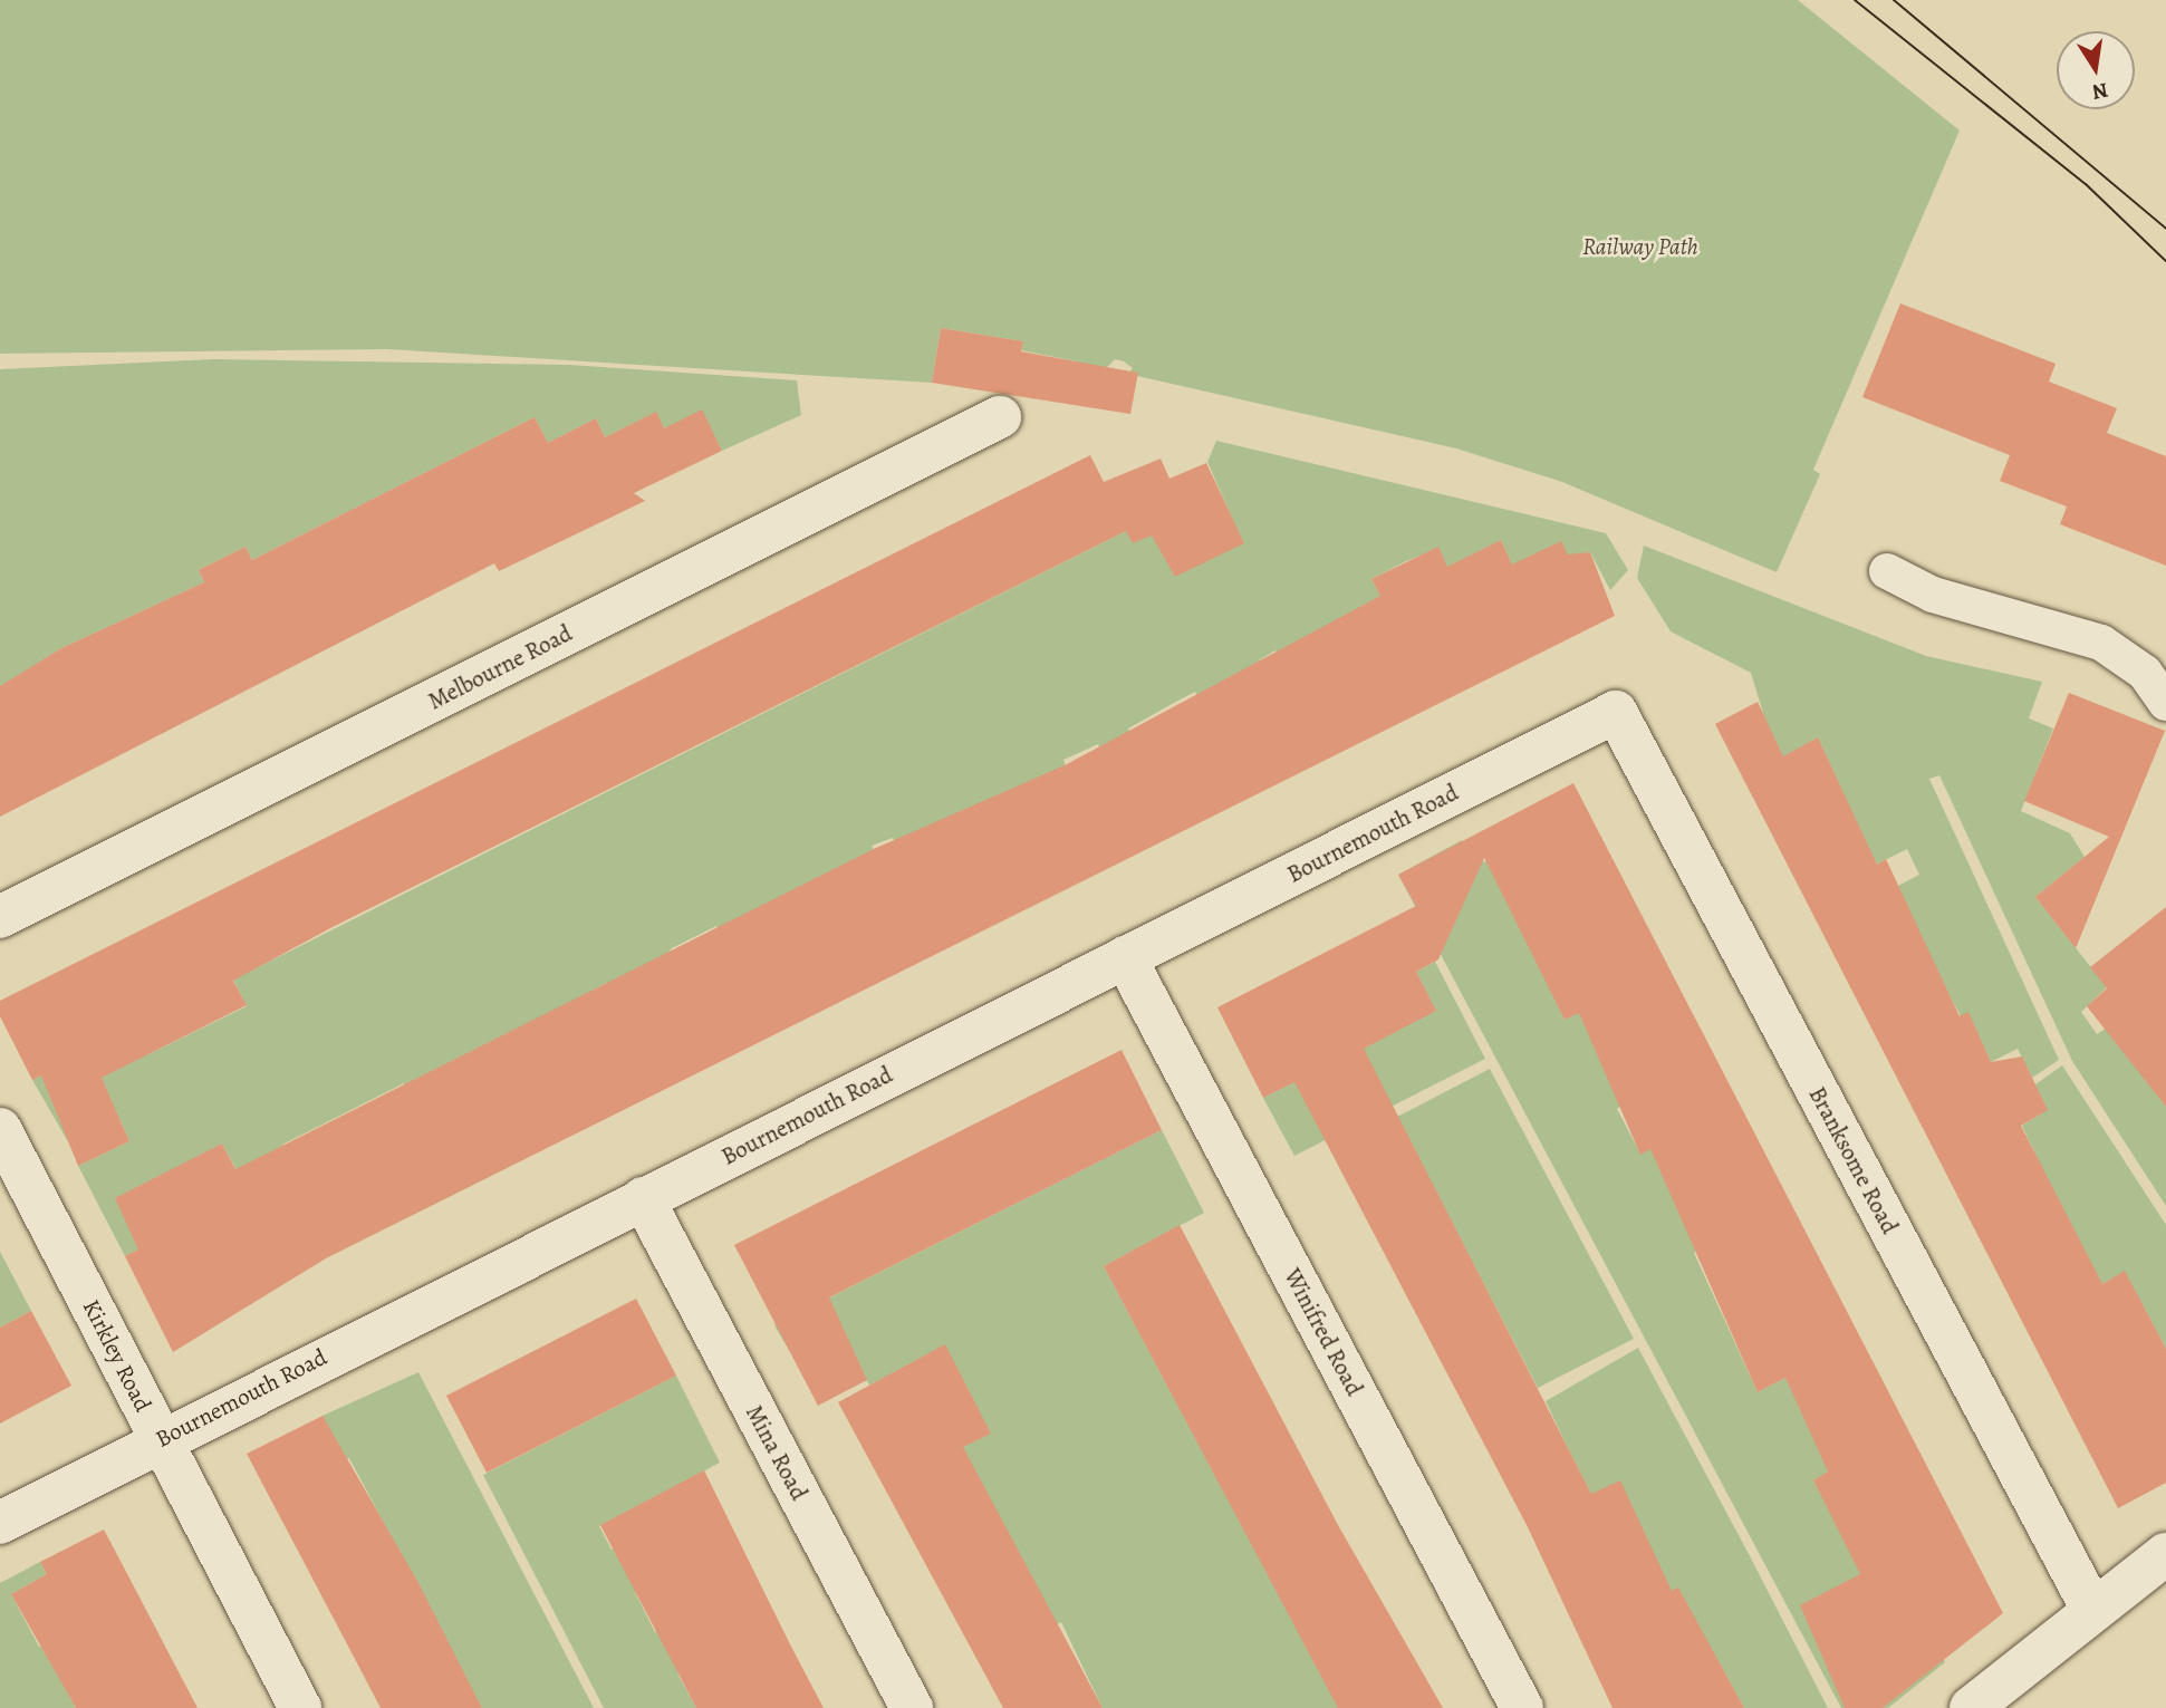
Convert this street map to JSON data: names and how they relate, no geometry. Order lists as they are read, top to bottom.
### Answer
{
  "streets": {
    "street": [
      "Melbourne Road",
      "Bournemouth Road",
      "Branksome Road",
      "Winifred Road",
      "Kirkley Road",
      "Mina Road"
    ]
  },
  "crossings": [
    ["Bournemouth Road", "Branksome Road"],
    ["Bournemouth Road", "Winifred Road"],
    ["Bournemouth Road", "Kirkley Road"],
    ["Bournemouth Road", "Mina Road"]
  ],
  "parks": ["Railway Path"],
  "north": "bottom"
}
